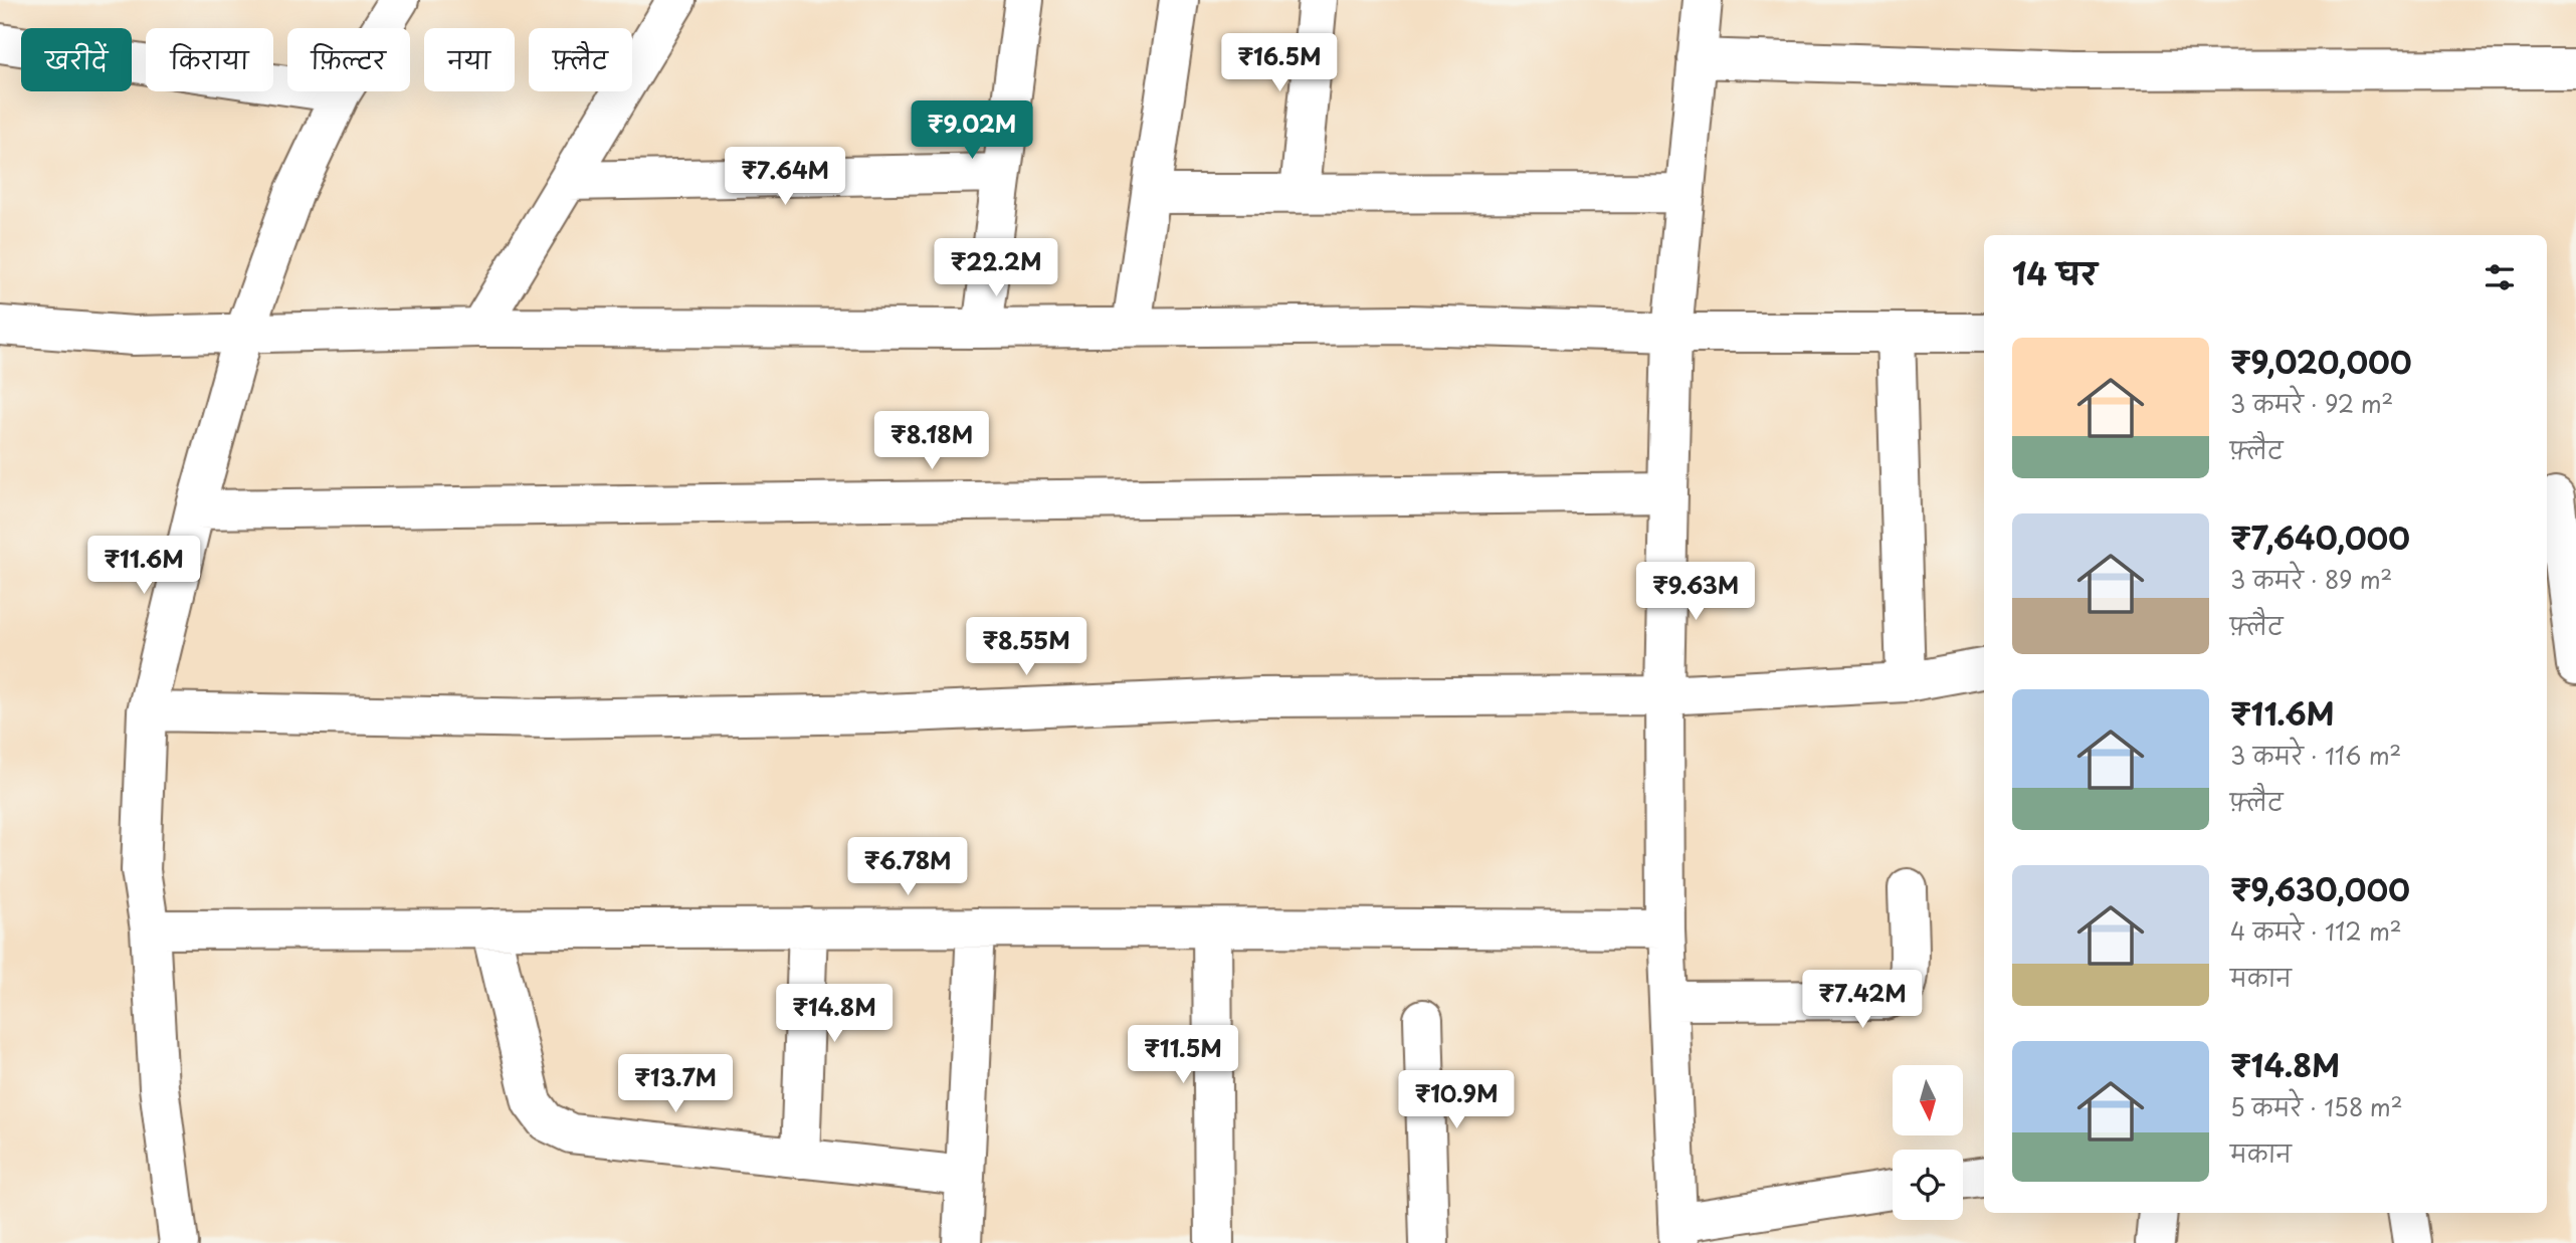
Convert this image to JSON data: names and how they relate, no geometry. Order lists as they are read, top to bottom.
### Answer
{
  "north": "bottom",
  "page": {
    "chip": [
      "खरीदें",
      "किराया",
      "फ़िल्टर",
      "नया",
      "फ़्लैट"
    ],
    "price": [
      "₹16.5M",
      "₹9.02M",
      "₹7.64M",
      "₹22.2M",
      "₹8.18M",
      "₹11.6M",
      "₹9.63M",
      "₹8.55M",
      "₹6.78M",
      "₹7.42M",
      "₹14.8M",
      "₹11.5M",
      "₹13.7M",
      "₹10.9M"
    ],
    "heading": "14 घर",
    "list": [
      {
        "name": "₹9,020,000",
        "note": "3 कमरे · 92 m² · फ़्लैट"
      },
      {
        "name": "₹7,640,000",
        "note": "3 कमरे · 89 m² · फ़्लैट"
      },
      {
        "name": "₹11.6M",
        "note": "3 कमरे · 116 m² · फ़्लैट"
      },
      {
        "name": "₹9,630,000",
        "note": "4 कमरे · 112 m² · मकान"
      },
      {
        "name": "₹14.8M",
        "note": "5 कमरे · 158 m² · मकान"
      }
    ]
  }
}
